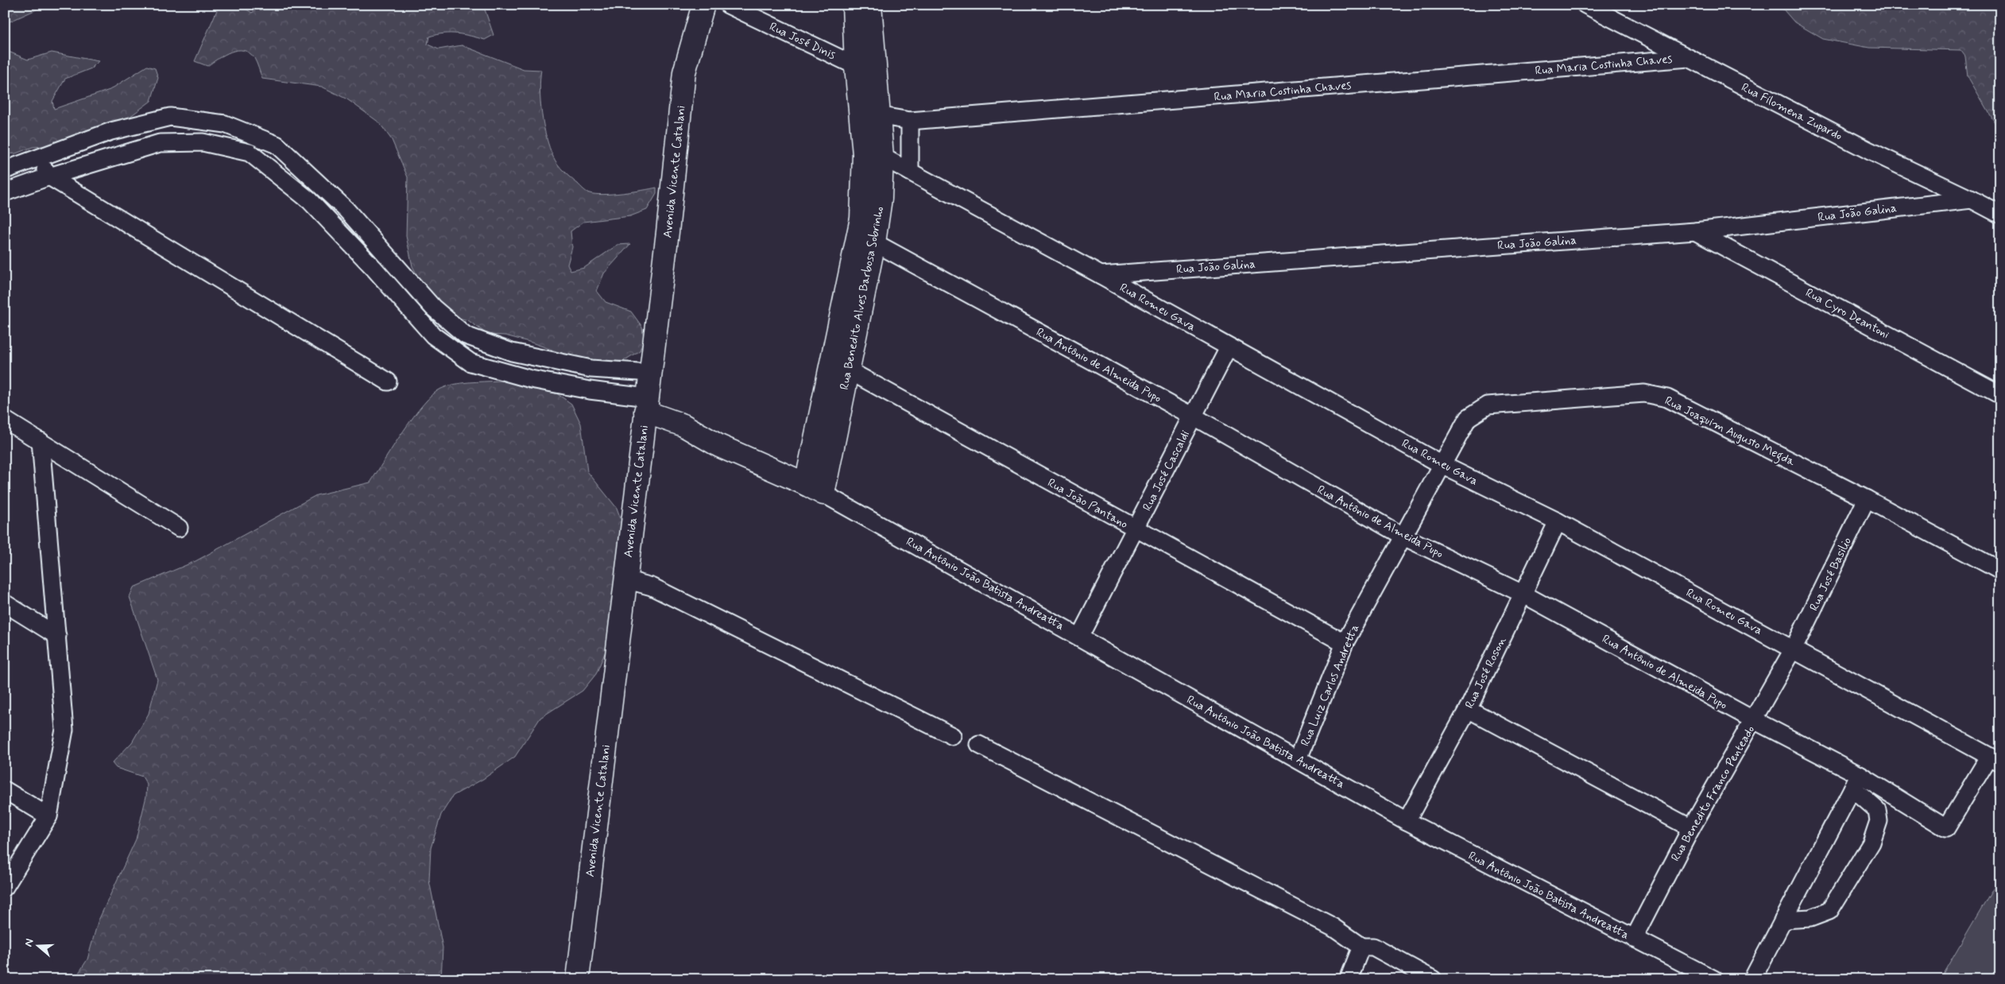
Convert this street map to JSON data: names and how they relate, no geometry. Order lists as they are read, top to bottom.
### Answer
{
  "streets": {
    "main road": ["Avenida Vicente Catalani", "Rua Benedito Alves Barbosa Sobrinho", "Rua Antônio João Batista Andreatta"],
    "street": [
      "Rua José Dinis",
      "Rua Maria Costinha Chaves",
      "Rua Filomena Zupardo",
      "Rua João Galina",
      "Rua Romeu Gava",
      "Rua Cyro Deantoni",
      "Rua Antônio de Almeida Pupo",
      "Rua Joaquim Augusto Megda",
      "Rua José Cascaldi",
      "Rua João Pantano",
      "Rua José Basilio",
      "Rua José Roson",
      "Rua Luiz Carlos Andretta",
      "Rua Benedito Franco Penteado"
    ]
  },
  "crossings": [
    ["Rua José Dinis", "Rua Benedito Alves Barbosa Sobrinho"],
    ["Rua Maria Costinha Chaves", "Rua Filomena Zupardo"],
    ["Rua Maria Costinha Chaves", "Rua Benedito Alves Barbosa Sobrinho"],
    ["Rua Filomena Zupardo", "Rua João Galina"],
    ["Avenida Vicente Catalani", "Rua Antônio João Batista Andreatta"],
    ["Rua João Galina", "Rua Romeu Gava"],
    ["Rua João Galina", "Rua Cyro Deantoni"],
    ["Rua Benedito Alves Barbosa Sobrinho", "Rua Romeu Gava"],
    ["Rua Benedito Alves Barbosa Sobrinho", "Rua Antônio de Almeida Pupo"],
    ["Rua Benedito Alves Barbosa Sobrinho", "Rua João Pantano"],
    ["Rua Benedito Alves Barbosa Sobrinho", "Rua Antônio João Batista Andreatta"],
    ["Rua Romeu Gava", "Rua Antônio de Almeida Pupo"],
    ["Rua Romeu Gava", "Rua Joaquim Augusto Megda"],
    ["Rua Romeu Gava", "Rua José Cascaldi"],
    ["Rua Romeu Gava", "Rua José Basilio"],
    ["Rua Romeu Gava", "Rua José Roson"],
    ["Rua Romeu Gava", "Rua Luiz Carlos Andretta"],
    ["Rua Romeu Gava", "Rua Benedito Franco Penteado"],
    ["Rua Antônio de Almeida Pupo", "Rua José Cascaldi"],
    ["Rua Antônio de Almeida Pupo", "Rua José Roson"],
    ["Rua Antônio de Almeida Pupo", "Rua Luiz Carlos Andretta"],
    ["Rua Antônio de Almeida Pupo", "Rua Benedito Franco Penteado"],
    ["Rua Joaquim Augusto Megda", "Rua José Basilio"],
    ["Rua Joaquim Augusto Megda", "Rua Luiz Carlos Andretta"],
    ["Rua José Cascaldi", "Rua João Pantano"],
    ["Rua José Cascaldi", "Rua Antônio João Batista Andreatta"],
    ["Rua João Pantano", "Rua Luiz Carlos Andretta"],
    ["Rua José Basilio", "Rua Benedito Franco Penteado"],
    ["Rua Antônio João Batista Andreatta", "Rua José Roson"],
    ["Rua Antônio João Batista Andreatta", "Rua Luiz Carlos Andretta"],
    ["Rua Antônio João Batista Andreatta", "Rua Benedito Franco Penteado"]
  ],
  "north": "left"
}
